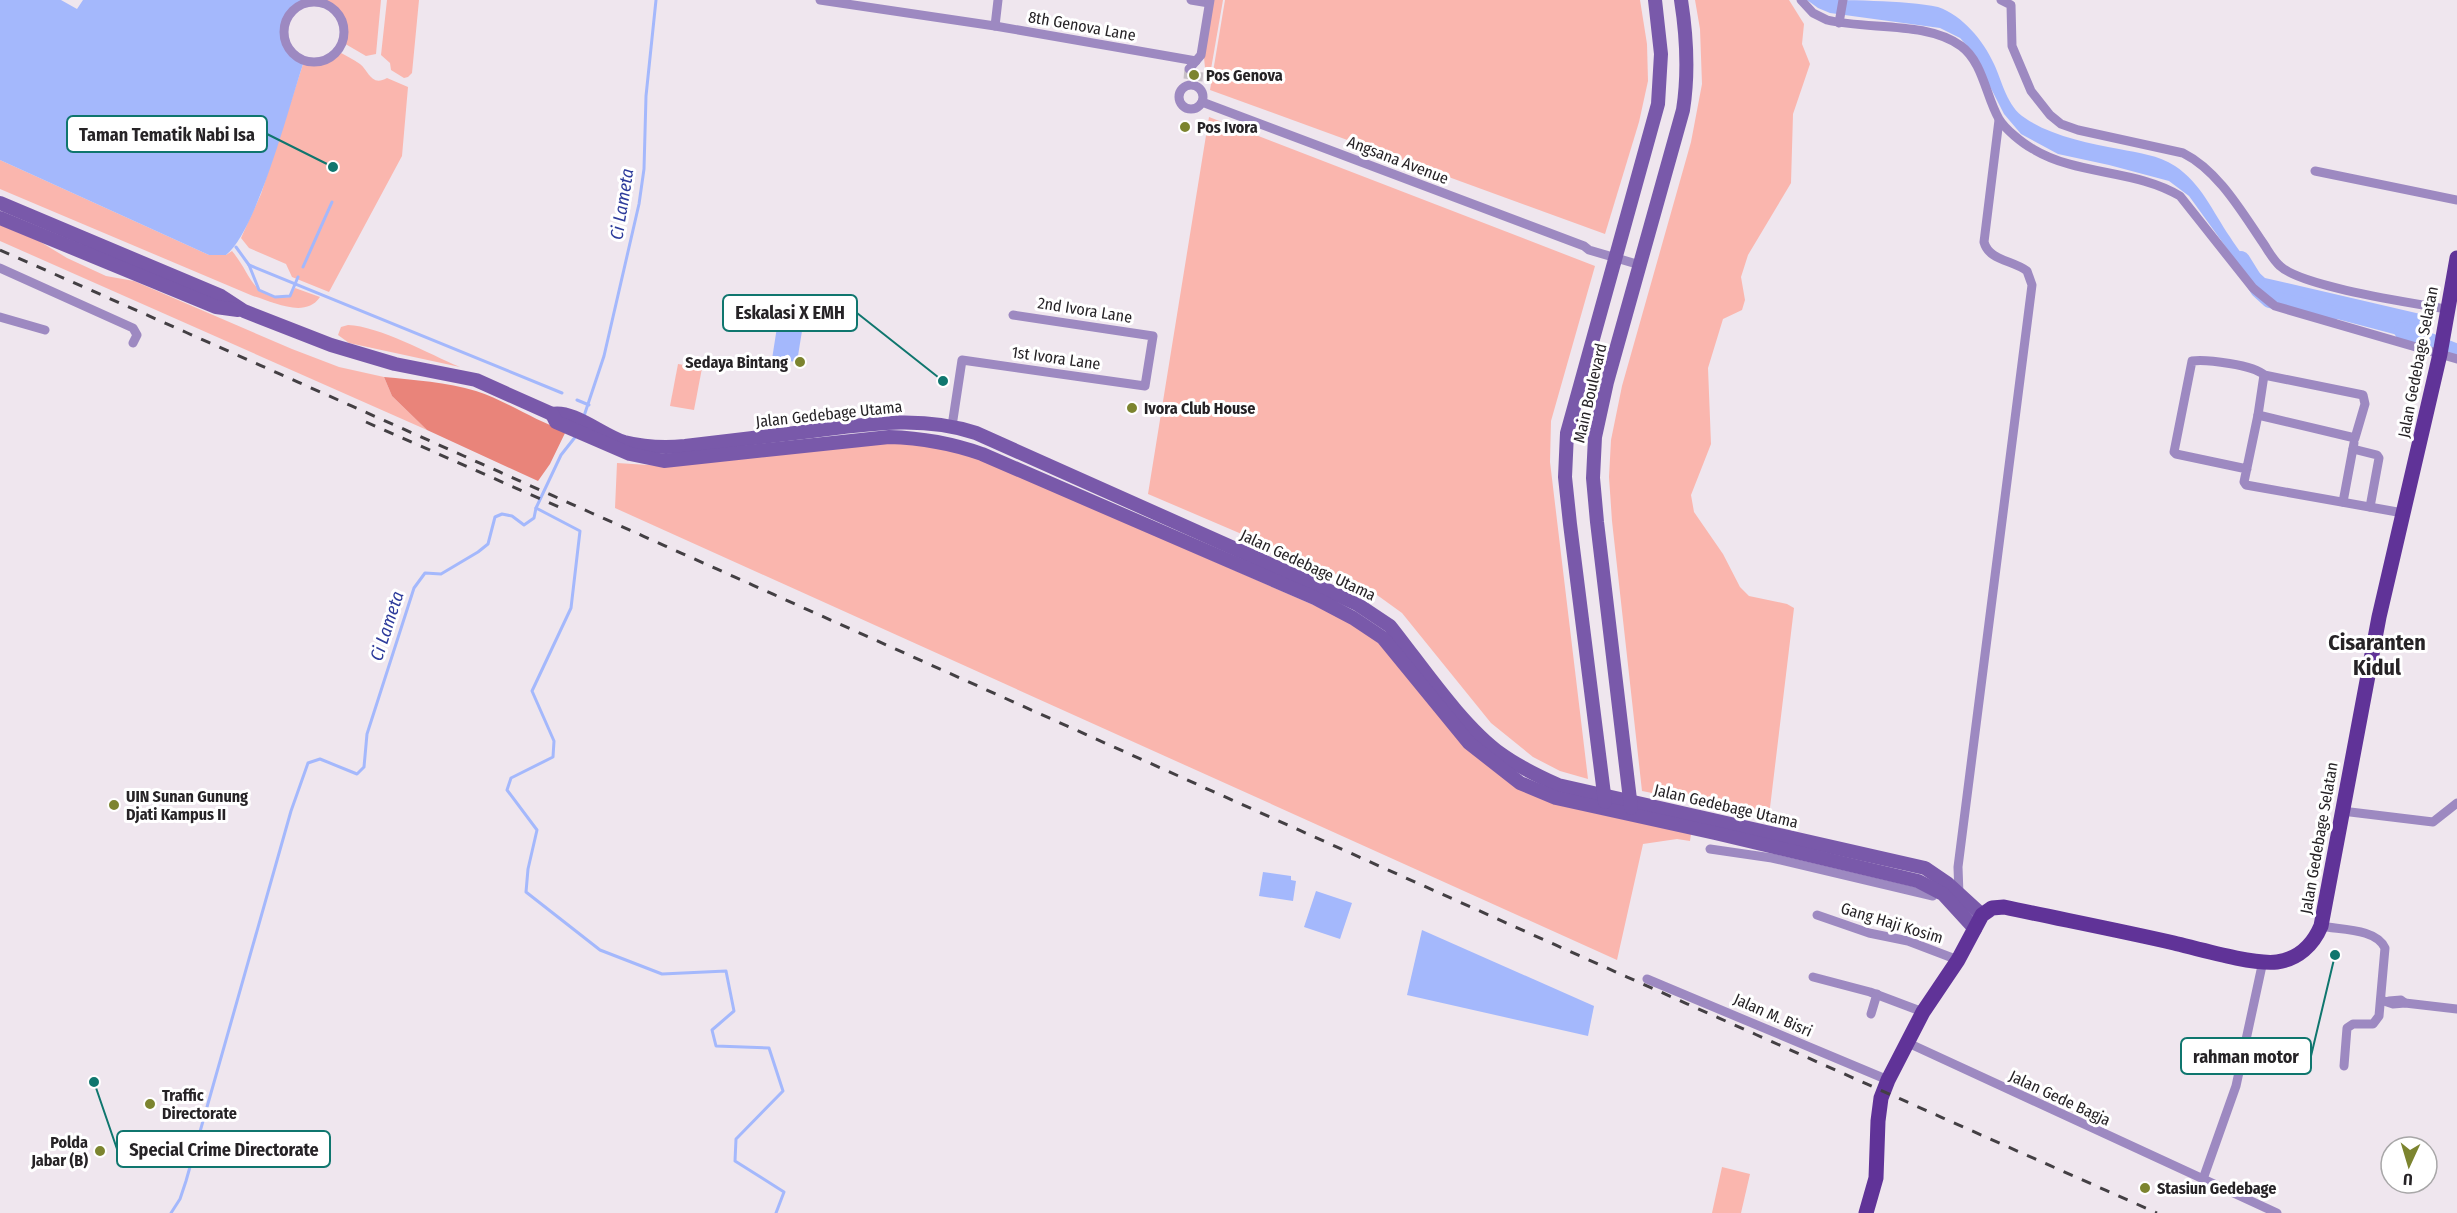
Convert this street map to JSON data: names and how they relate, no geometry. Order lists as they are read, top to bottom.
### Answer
{
  "streets": {
    "main road": ["Jalan Gedebage Selatan"],
    "street": [
      "8th Genova Lane",
      "Angsana Avenue",
      "2nd Ivora Lane",
      "1st Ivora Lane",
      "Main Boulevard",
      "Jalan Gedebage Utama",
      "Gang Haji Kosim",
      "Jalan M. Bisri",
      "Jalan Gede Bagja"
    ]
  },
  "crossings": [
    ["8th Genova Lane", "Angsana Avenue"],
    ["Angsana Avenue", "Main Boulevard"],
    ["2nd Ivora Lane", "1st Ivora Lane"],
    ["1st Ivora Lane", "Jalan Gedebage Utama"],
    ["Jalan Gedebage Selatan", "Jalan Gedebage Utama"],
    ["Main Boulevard", "Jalan Gedebage Utama"]
  ],
  "districts": ["Cisaranten Kidul"],
  "water": ["Ci Lameta"],
  "places": [
    "Pos Genova",
    "Pos Ivora",
    "Taman Tematik Nabi Isa",
    "Sedaya Bintang",
    "Eskalasi X EMH",
    "Ivora Club House",
    "UIN Sunan Gunung Djati Kampus II",
    "rahman motor",
    "Special Crime Directorate",
    "Traffic Directorate",
    "Polda Jabar (B)",
    "Stasiun Gedebage"
  ],
  "north": "bottom"
}
